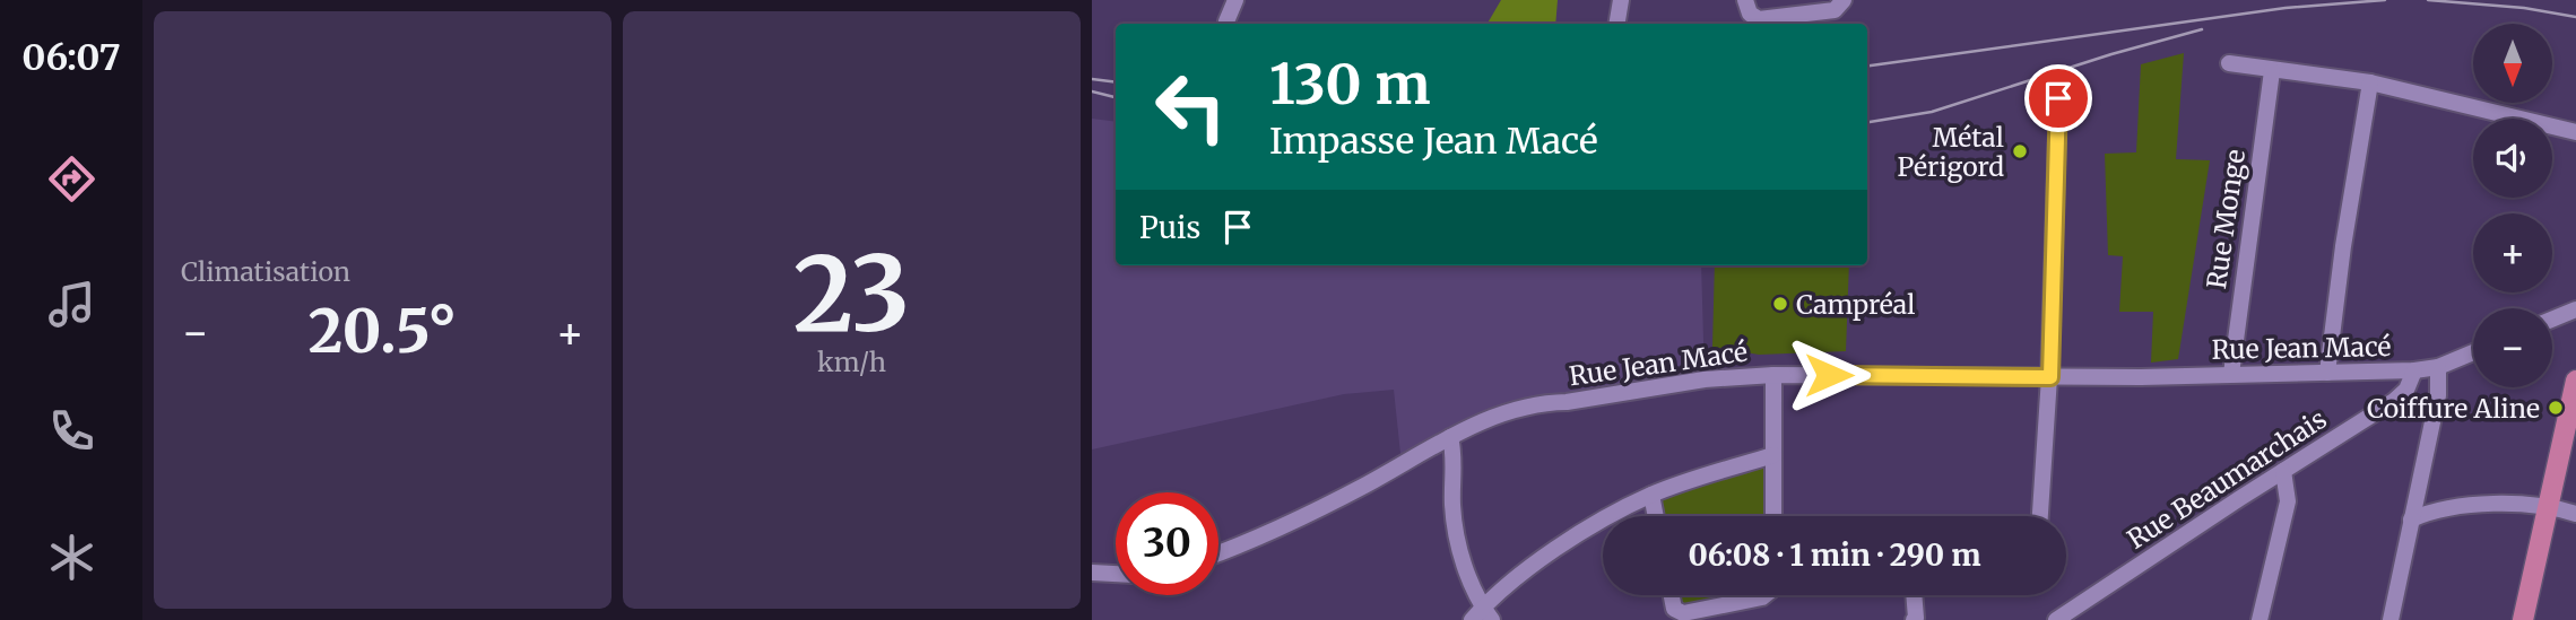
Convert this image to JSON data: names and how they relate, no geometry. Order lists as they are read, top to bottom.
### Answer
{
  "streets": {
    "street": ["Rue Monge", "Rue Jean Macé", "Rue Beaumarchais"]
  },
  "crossings": [
    ["Rue Monge", "Rue Jean Macé"],
    ["Rue Jean Macé", "Rue Beaumarchais"]
  ],
  "places": ["Métal Périgord", "Campréal", "Coiffure Aline"],
  "north": "bottom",
  "page": {
    "tabs": "06:07",
    "tile": [
      "Climatisation",
      ["23", "km/h"]
    ],
    "map_buttons": ["+", "−"],
    "turn": ["130 m", "Impasse Jean Macé"],
    "then": "Puis",
    "heat": ["−", "20.5°", "+"],
    "limit": "30",
    "trip": "06:08 · 1 min · 290 m"
  }
}
